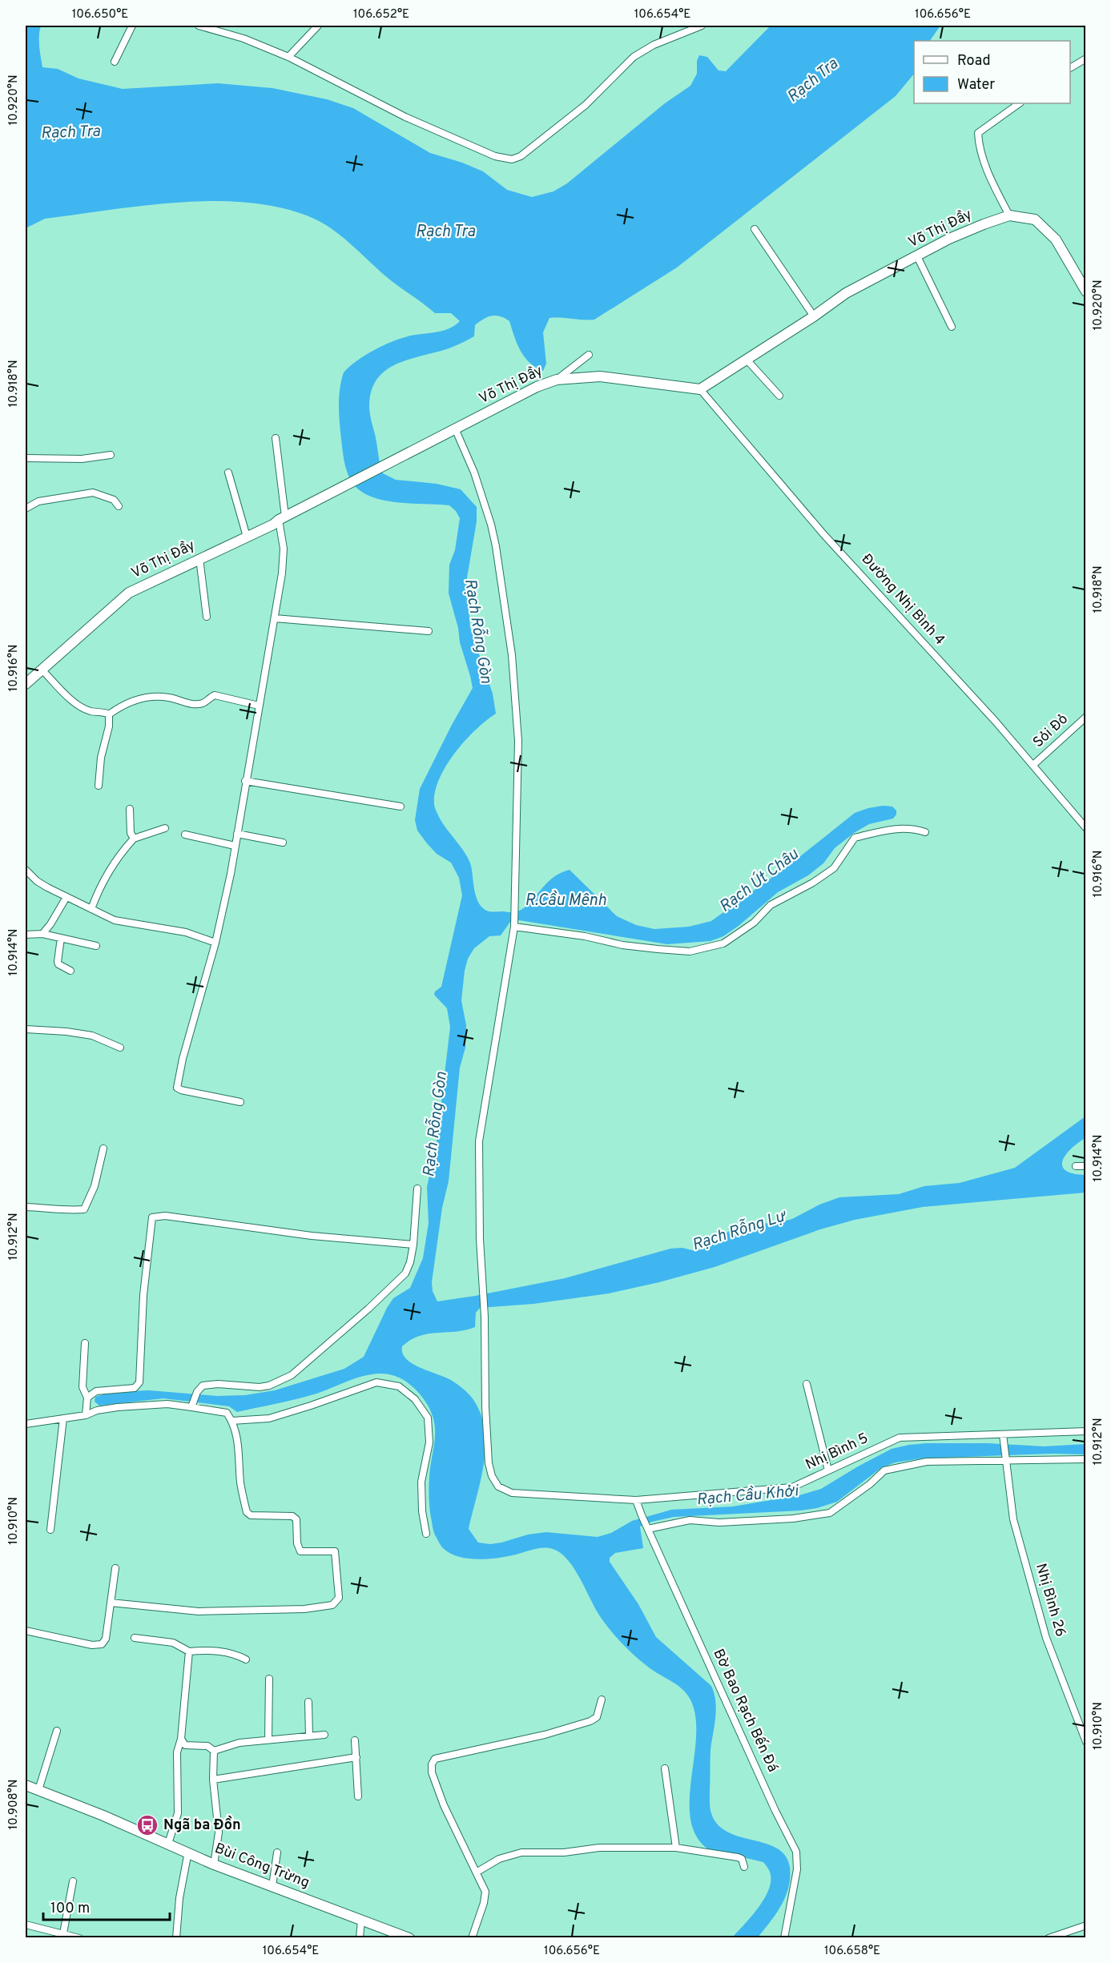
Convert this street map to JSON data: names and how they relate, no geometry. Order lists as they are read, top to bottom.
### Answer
{
  "streets": {
    "street": [
      "Võ Thị Đầy",
      "Đường Nhị Bình 4",
      "Sỏi Đỏ",
      "Nhị Bình 5",
      "Nhị Bình 26",
      "Bờ Bao Rạch Bến Đá",
      "Bùi Công Trừng"
    ]
  },
  "crossings": [
    ["Võ Thị Đầy", "Đường Nhị Bình 4"],
    ["Đường Nhị Bình 4", "Sỏi Đỏ"],
    ["Nhị Bình 5", "Nhị Bình 26"],
    ["Nhị Bình 5", "Bờ Bao Rạch Bến Đá"]
  ],
  "water": [
    "Rạch Tra",
    "Rạch Rỗng Gòn",
    "Rạch Út Châu",
    "R.Cầu Mênh",
    "Rạch Rỗng Lự",
    "Rạch Cầu Khởi"
  ],
  "places": {
    "bus stop": ["Ngã ba Đồn"]
  },
  "legend": ["Road", "Water"],
  "scale_bar": "100 m",
  "coordinates": [
    "106.650°E",
    "106.652°E",
    "106.654°E",
    "106.656°E",
    "10.920°N",
    "10.918°N",
    "10.916°N",
    "10.914°N",
    "10.912°N",
    "10.910°N",
    "10.908°N",
    "106.658°E"
  ]
}
